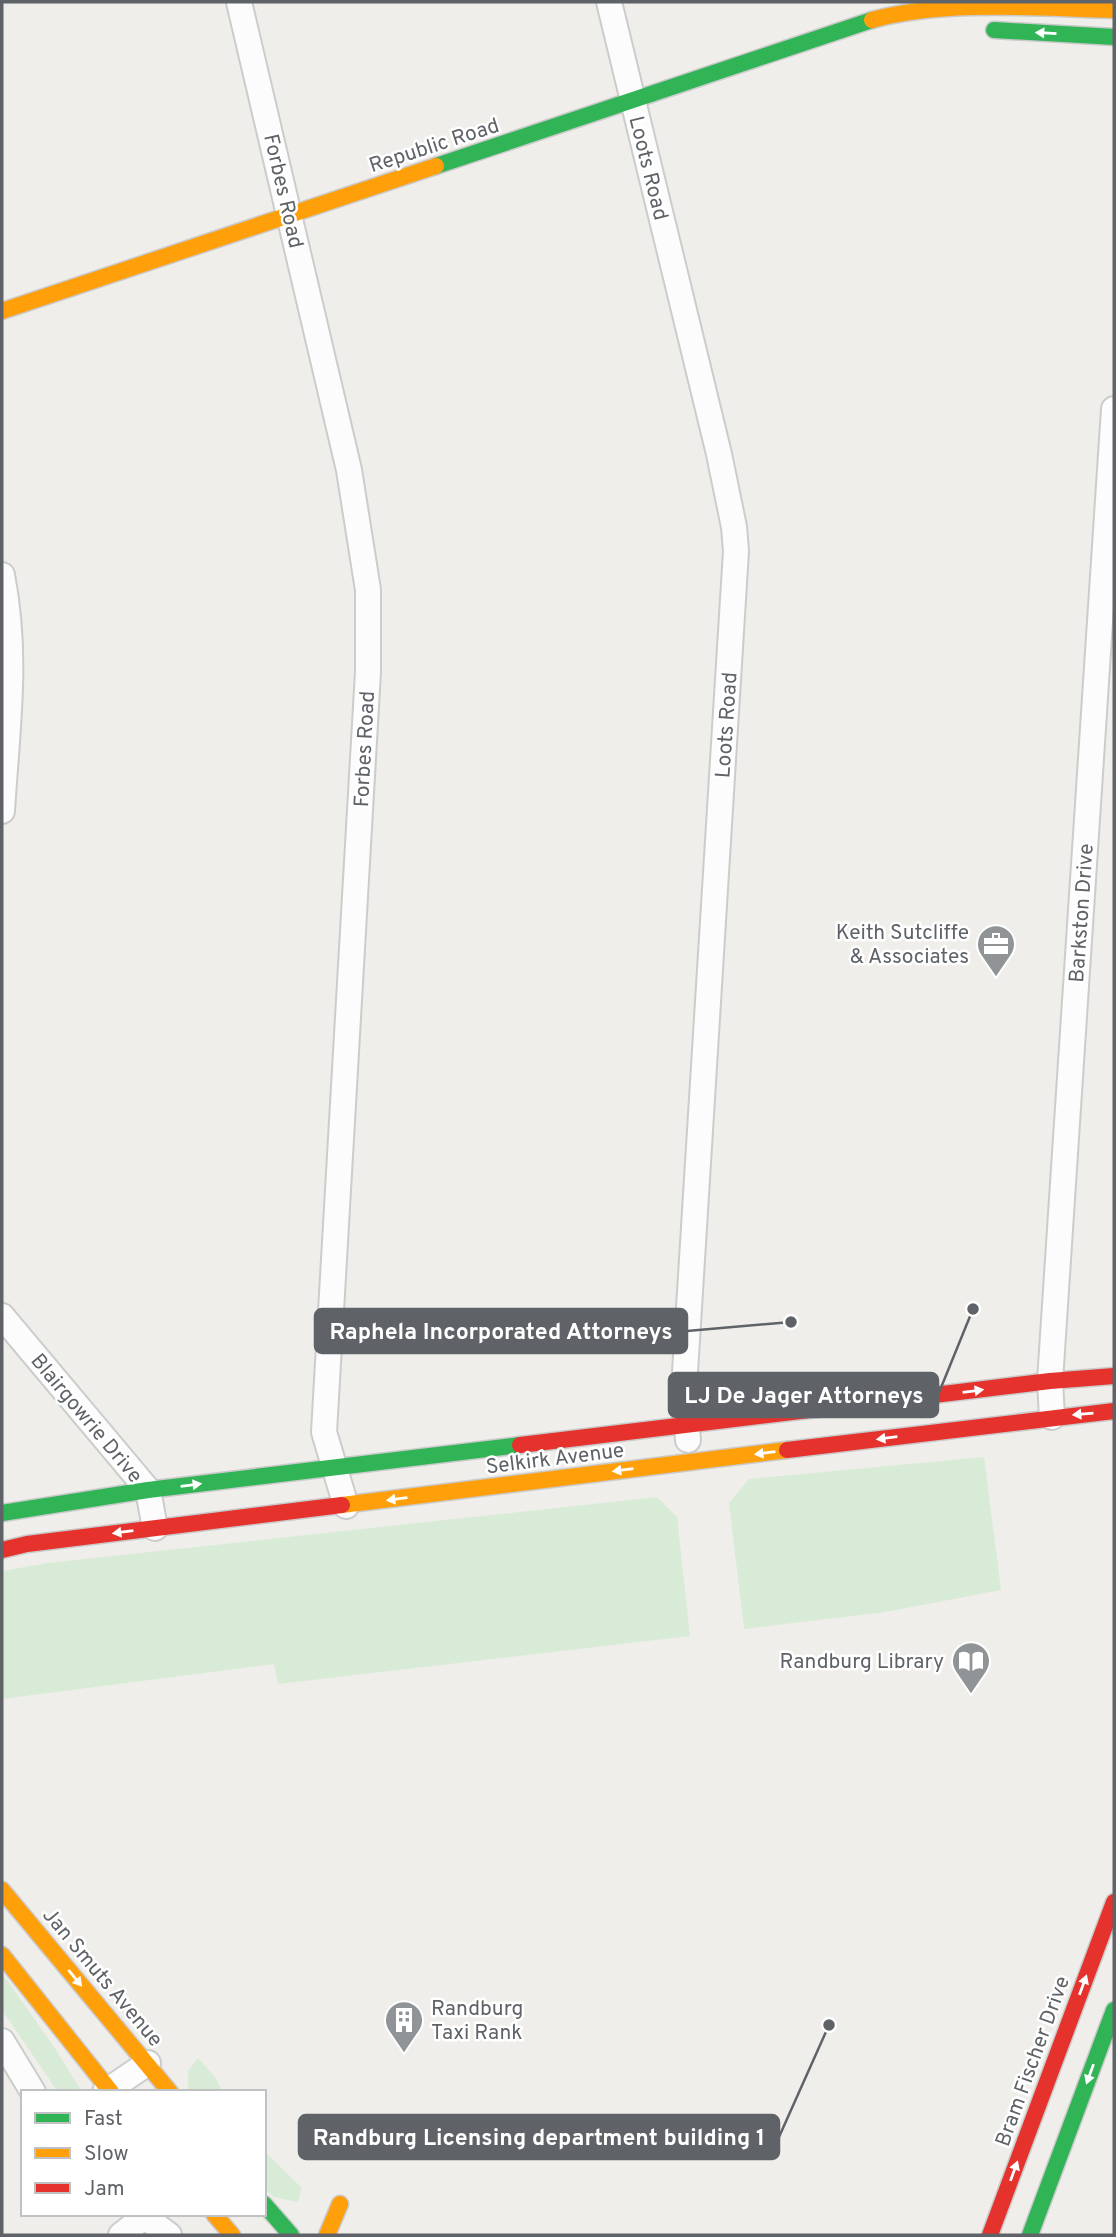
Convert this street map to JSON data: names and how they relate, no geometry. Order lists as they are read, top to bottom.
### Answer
{
  "streets": {
    "main road": [
      "Republic Road",
      "Selkirk Avenue",
      "Jan Smuts Avenue",
      "Bram Fischer Drive"
    ],
    "street": [
      "Loots Road",
      "Forbes Road",
      "Barkston Drive",
      "Blairgowrie Drive"
    ]
  },
  "crossings": [
    ["Republic Road", "Loots Road"],
    ["Republic Road", "Forbes Road"],
    ["Loots Road", "Selkirk Avenue"],
    ["Forbes Road", "Selkirk Avenue"],
    ["Barkston Drive", "Selkirk Avenue"],
    ["Blairgowrie Drive", "Selkirk Avenue"]
  ],
  "places": {
    "office": ["Keith Sutcliffe & Associates"],
    "other": ["LJ De Jager Attorneys", "Raphela Incorporated Attorneys", "Randburg Licensing department building 1"],
    "library": ["Randburg Library"],
    "building": ["Randburg Taxi Rank"]
  },
  "legend": ["Fast", "Slow", "Jam"]
}
